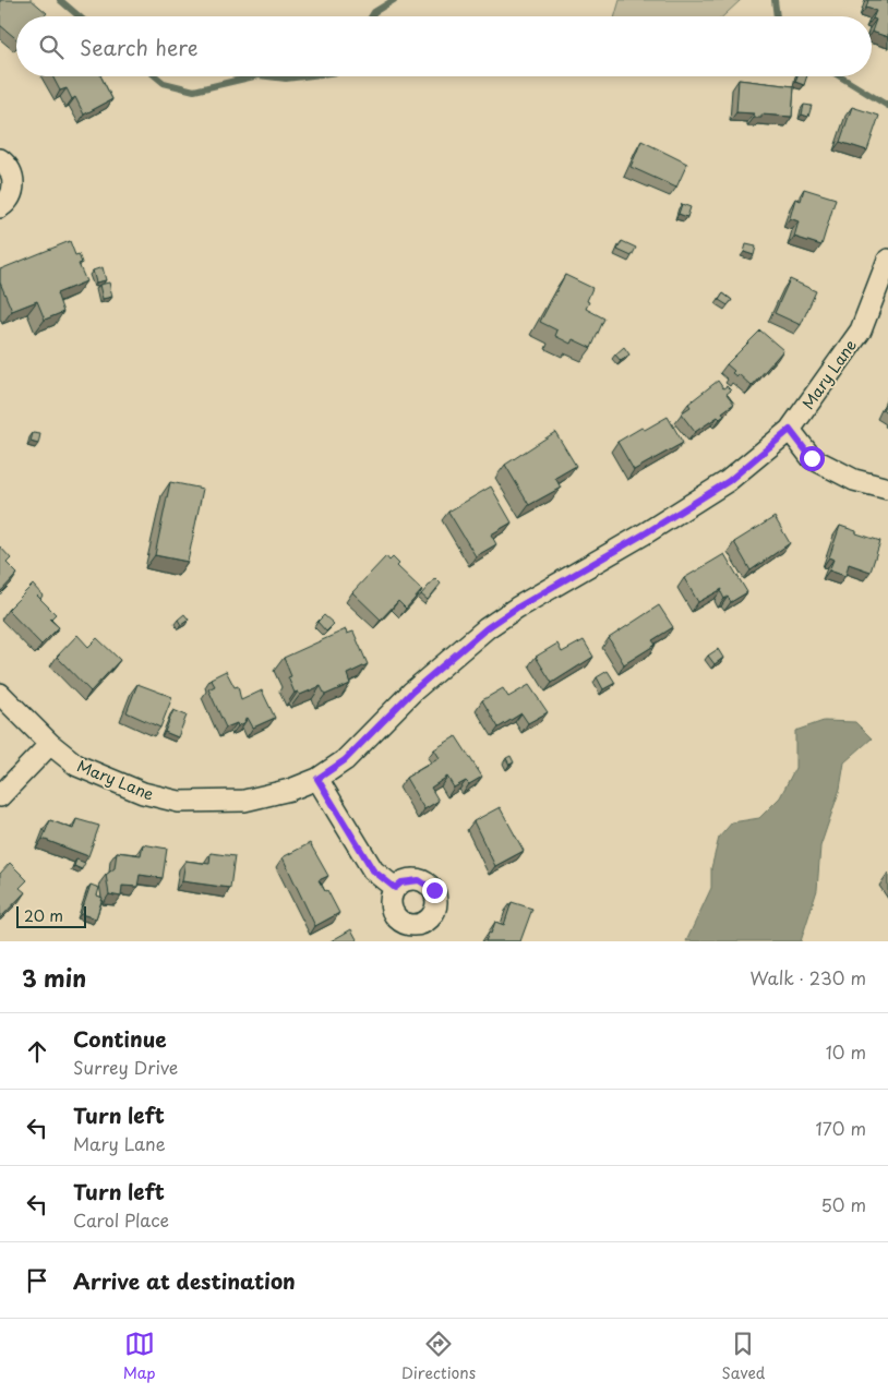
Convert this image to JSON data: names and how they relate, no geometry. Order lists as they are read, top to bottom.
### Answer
{
  "streets": {
    "street": ["Mary Lane"]
  },
  "scale_bar": "20 m",
  "page": {
    "search": "Search here",
    "scale": "20 m",
    "heading": ["3 min", "Walk · 230 m"],
    "list": [
      ["Continue", "Surrey Drive", "10 m"],
      ["Turn left", "Mary Lane", "170 m"],
      ["Turn left", "Carol Place", "50 m"],
      "Arrive at destination"
    ],
    "nav": ["Map", "Directions", "Saved"]
  }
}
